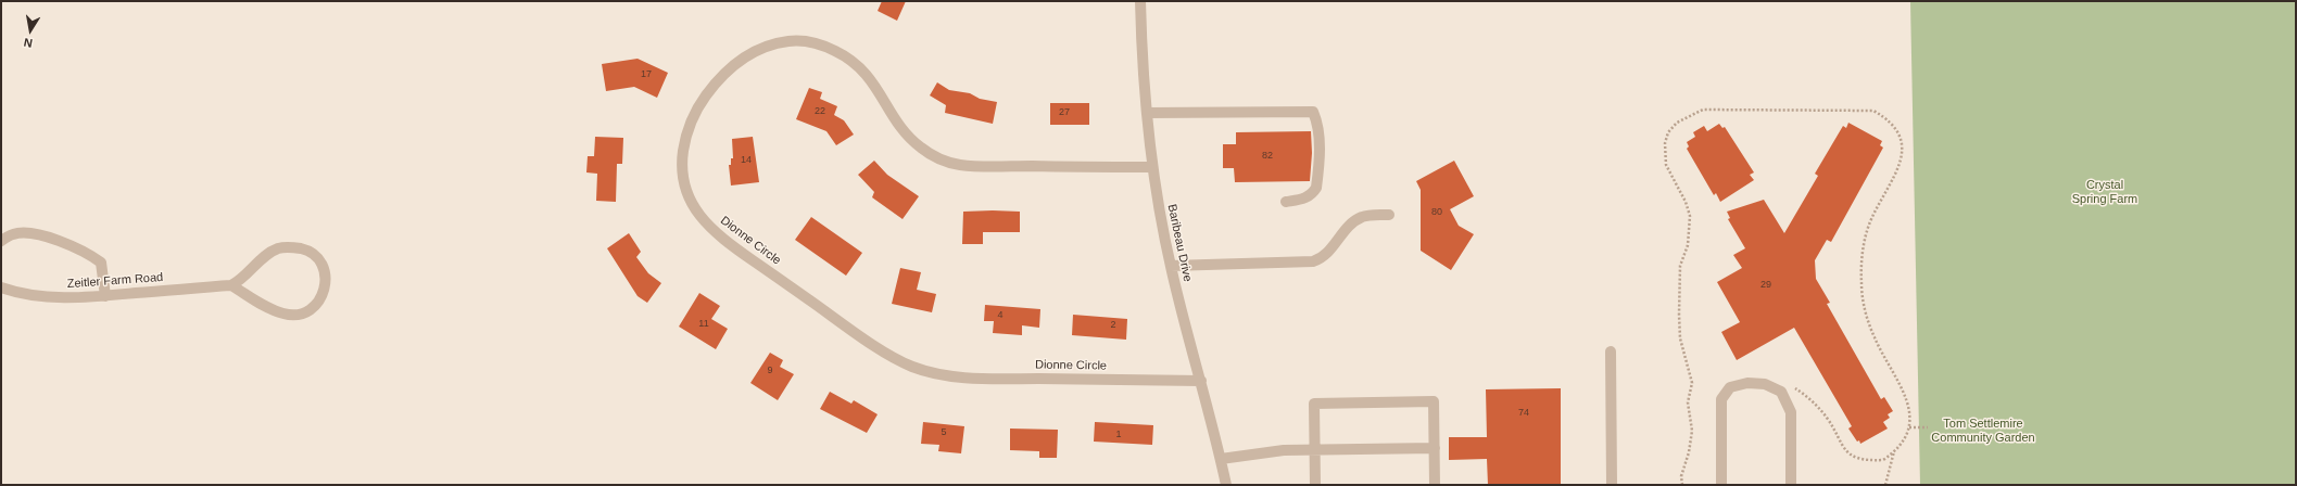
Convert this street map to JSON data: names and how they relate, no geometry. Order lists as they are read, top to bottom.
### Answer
{
  "streets": {
    "street": ["Dionne Circle", "Baribeau Drive", "Zeitler Farm Road"]
  },
  "crossings": [
    ["Dionne Circle", "Baribeau Drive"]
  ],
  "parks": ["Crystal Spring Farm", "Tom Settlemire Community Garden"],
  "house_numbers": [
    "17",
    "22",
    "27",
    "82",
    "14",
    "80",
    "29",
    "4",
    "11",
    "2",
    "9",
    "74",
    "5",
    "1"
  ],
  "north": "bottom"
}
